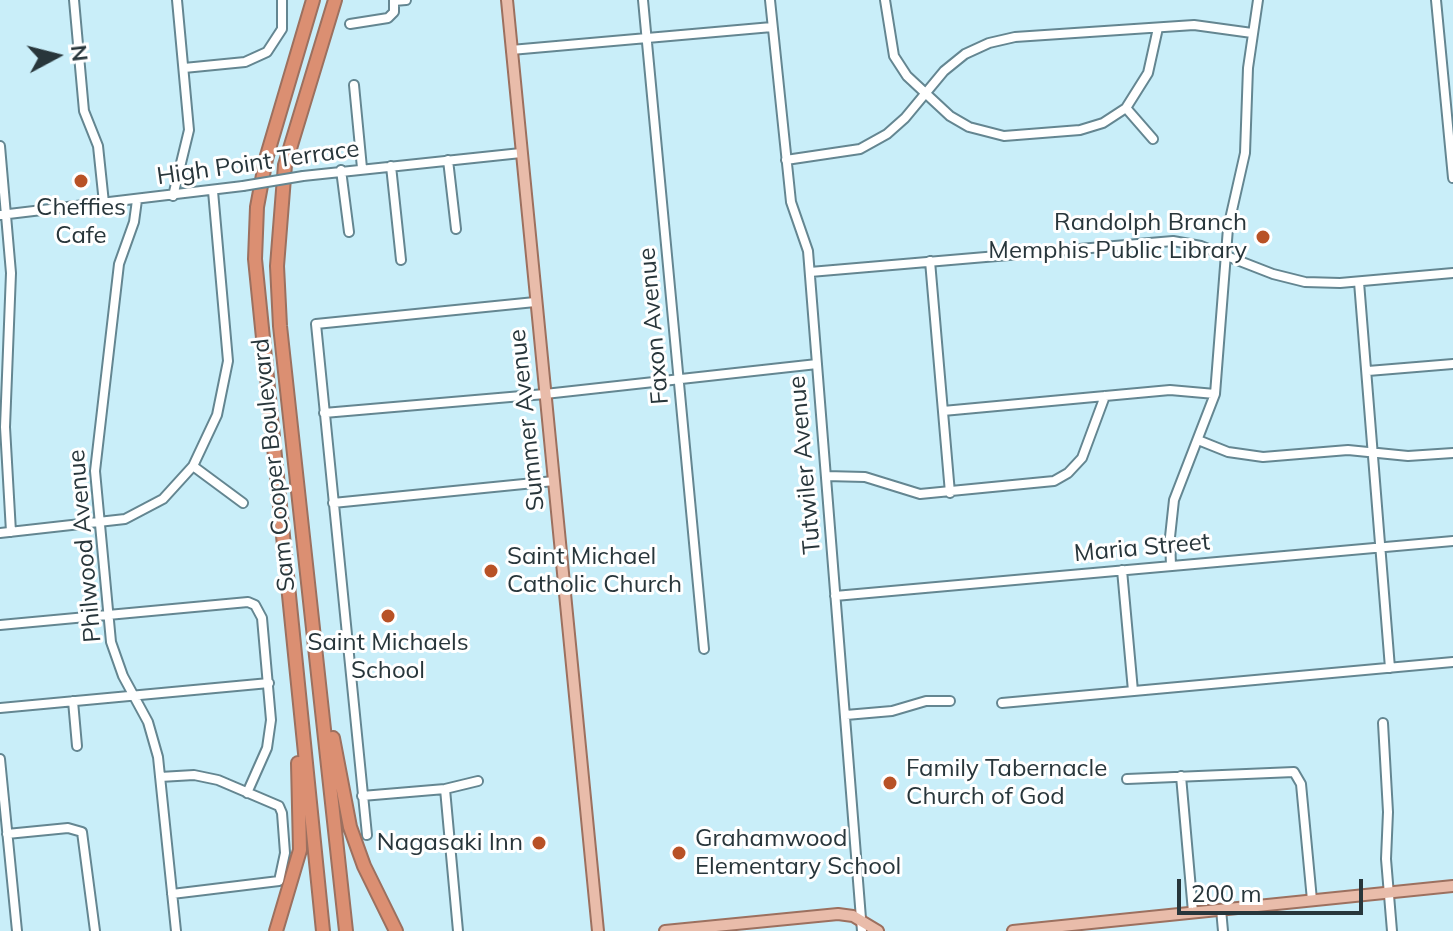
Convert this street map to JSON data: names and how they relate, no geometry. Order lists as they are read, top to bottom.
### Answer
{
  "streets": {
    "highway": ["Sam Cooper Boulevard"],
    "main road": ["Summer Avenue"],
    "street": [
      "High Point Terrace",
      "Faxon Avenue",
      "Tutwiler Avenue",
      "Philwood Avenue",
      "Maria Street"
    ]
  },
  "crossings": [
    ["High Point Terrace", "Summer Avenue"],
    ["High Point Terrace", "Philwood Avenue"],
    ["Tutwiler Avenue", "Maria Street"]
  ],
  "places": [
    "Cheffies Cafe",
    "Randolph Branch Memphis Public Library",
    "Saint Michael Catholic Church",
    "Saint Michaels School",
    "Family Tabernacle Church of God",
    "Nagasaki Inn",
    "Grahamwood Elementary School"
  ],
  "scale_bar": "200 m",
  "north": "right"
}
